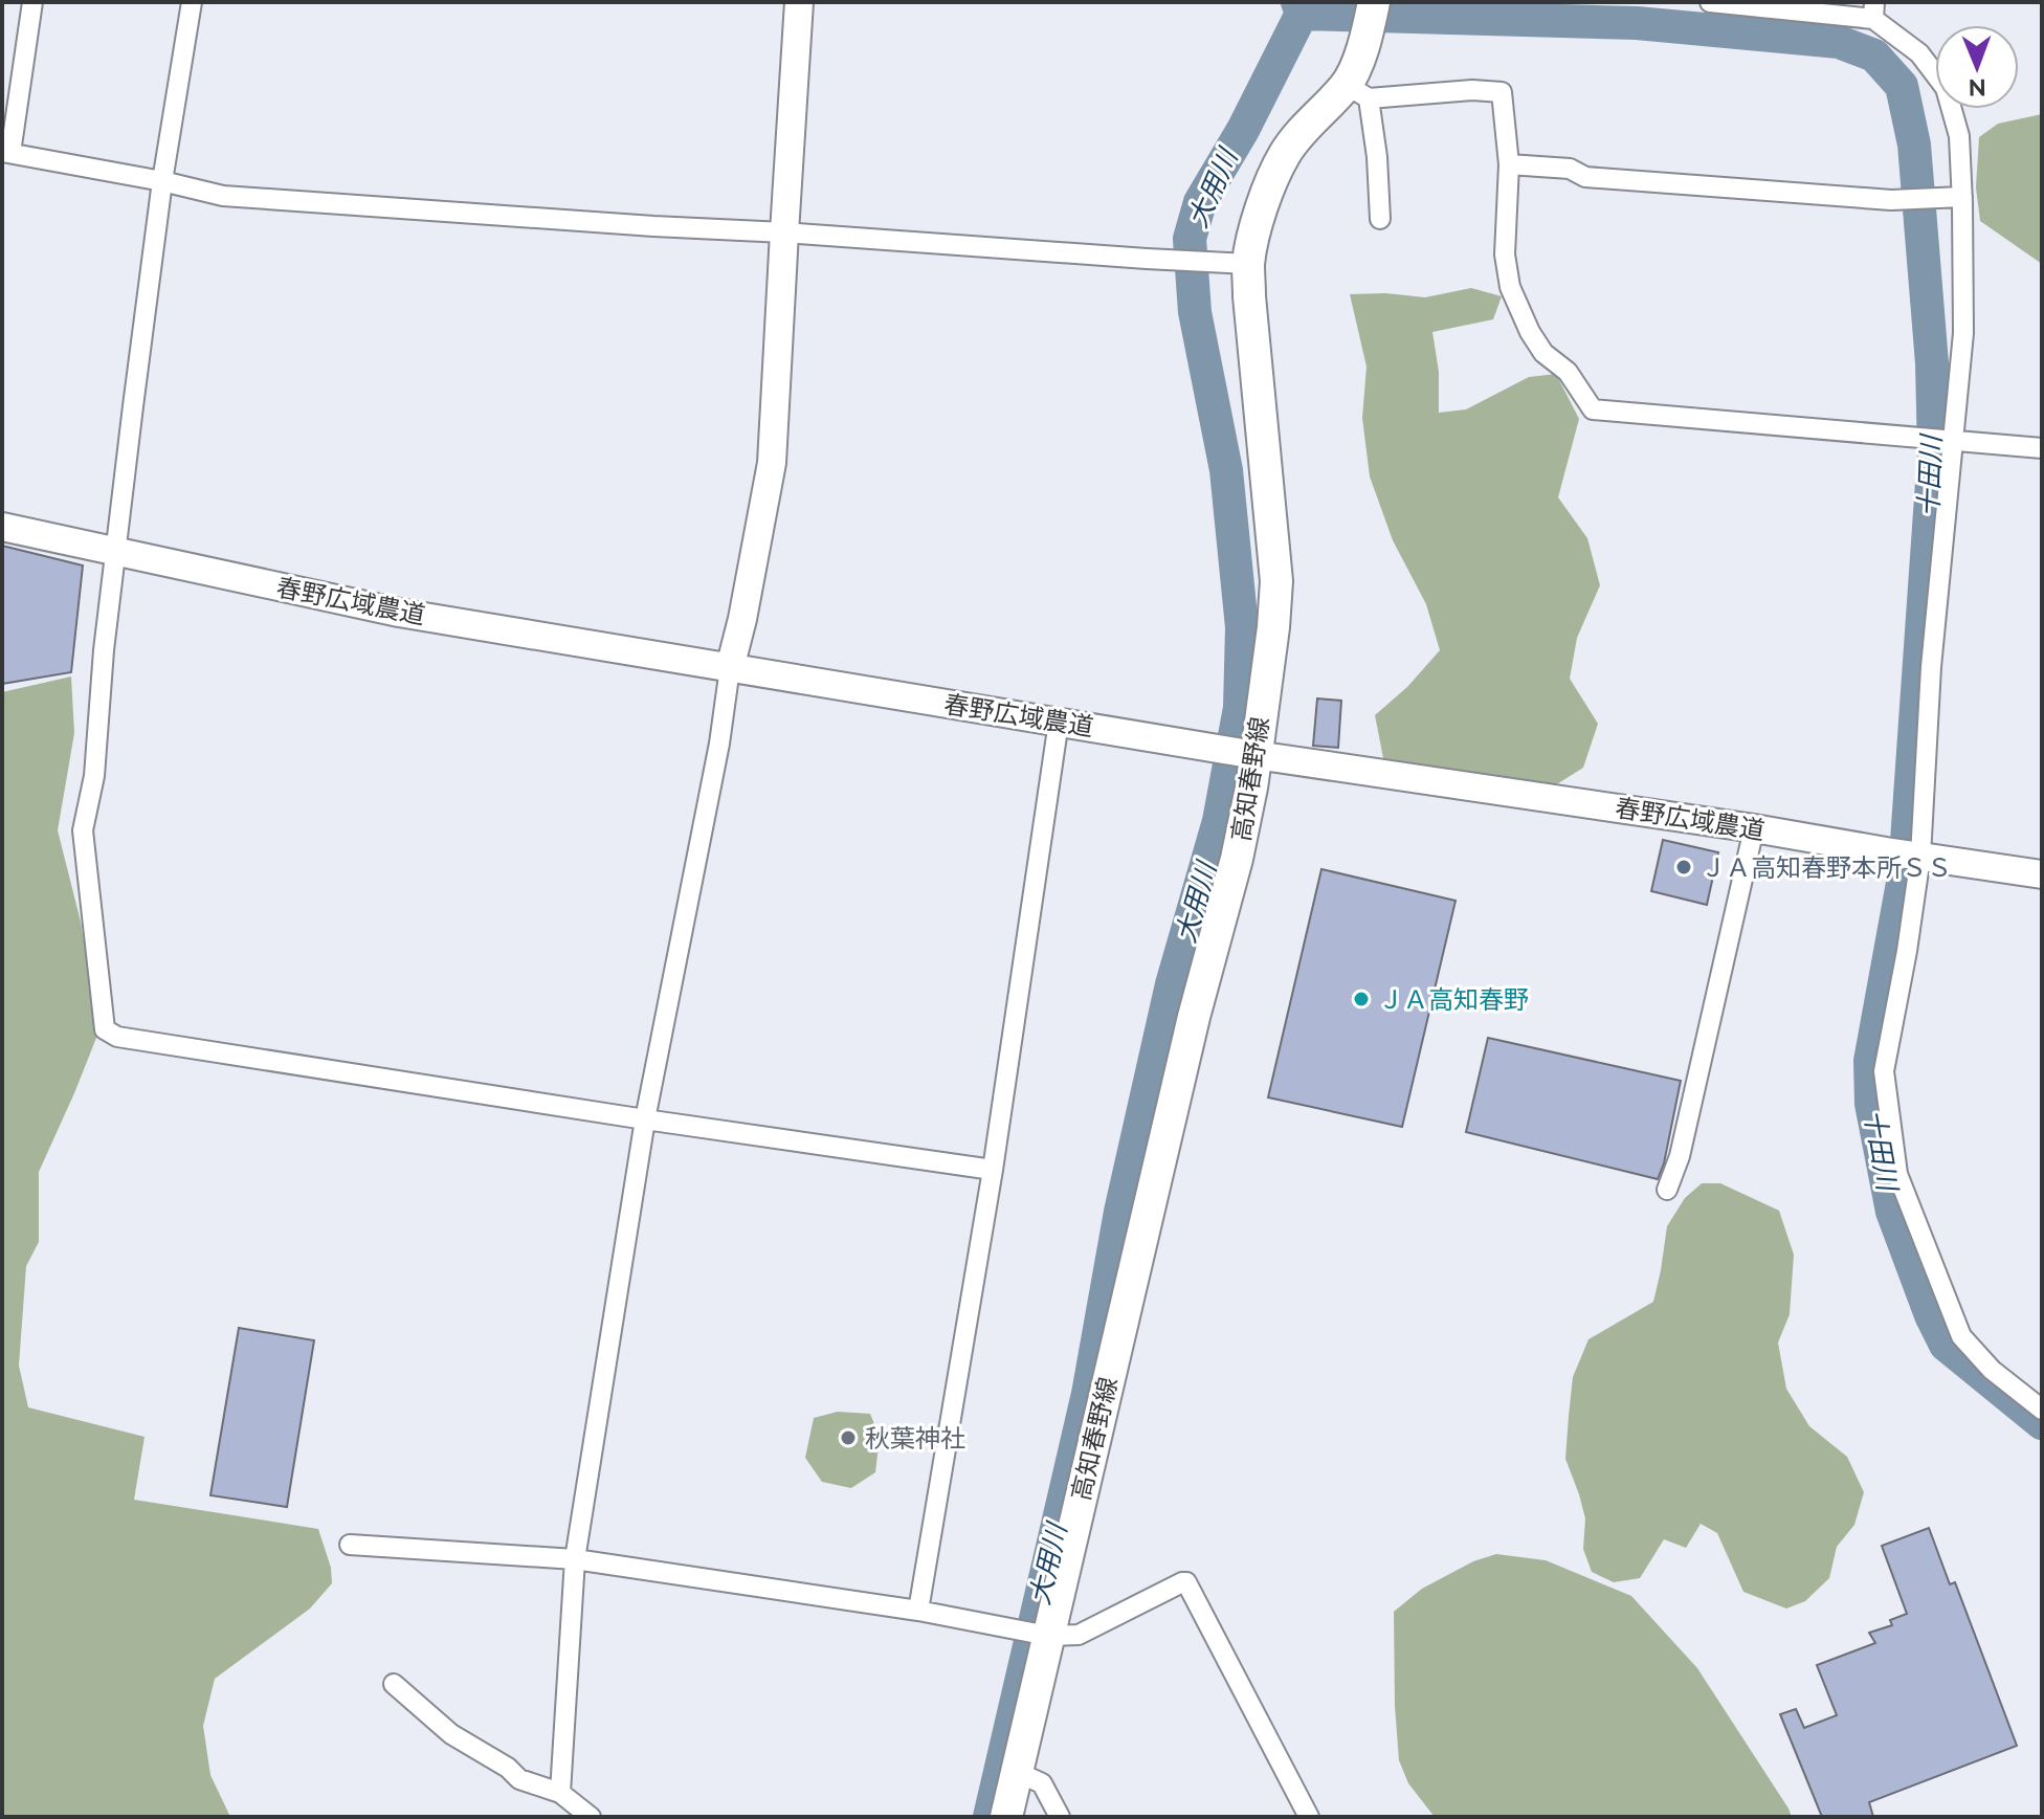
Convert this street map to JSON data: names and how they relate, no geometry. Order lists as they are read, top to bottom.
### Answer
{
  "streets": {
    "main road": ["高知春野線"],
    "street": ["春野広域農道"]
  },
  "crossings": [
    ["春野広域農道", "高知春野線"]
  ],
  "water": ["大用川", "十田川"],
  "places": ["ＪＡ高知春野本所ＳＳ", "ＪＡ高知春野", "秋葉神社"],
  "north": "bottom"
}
